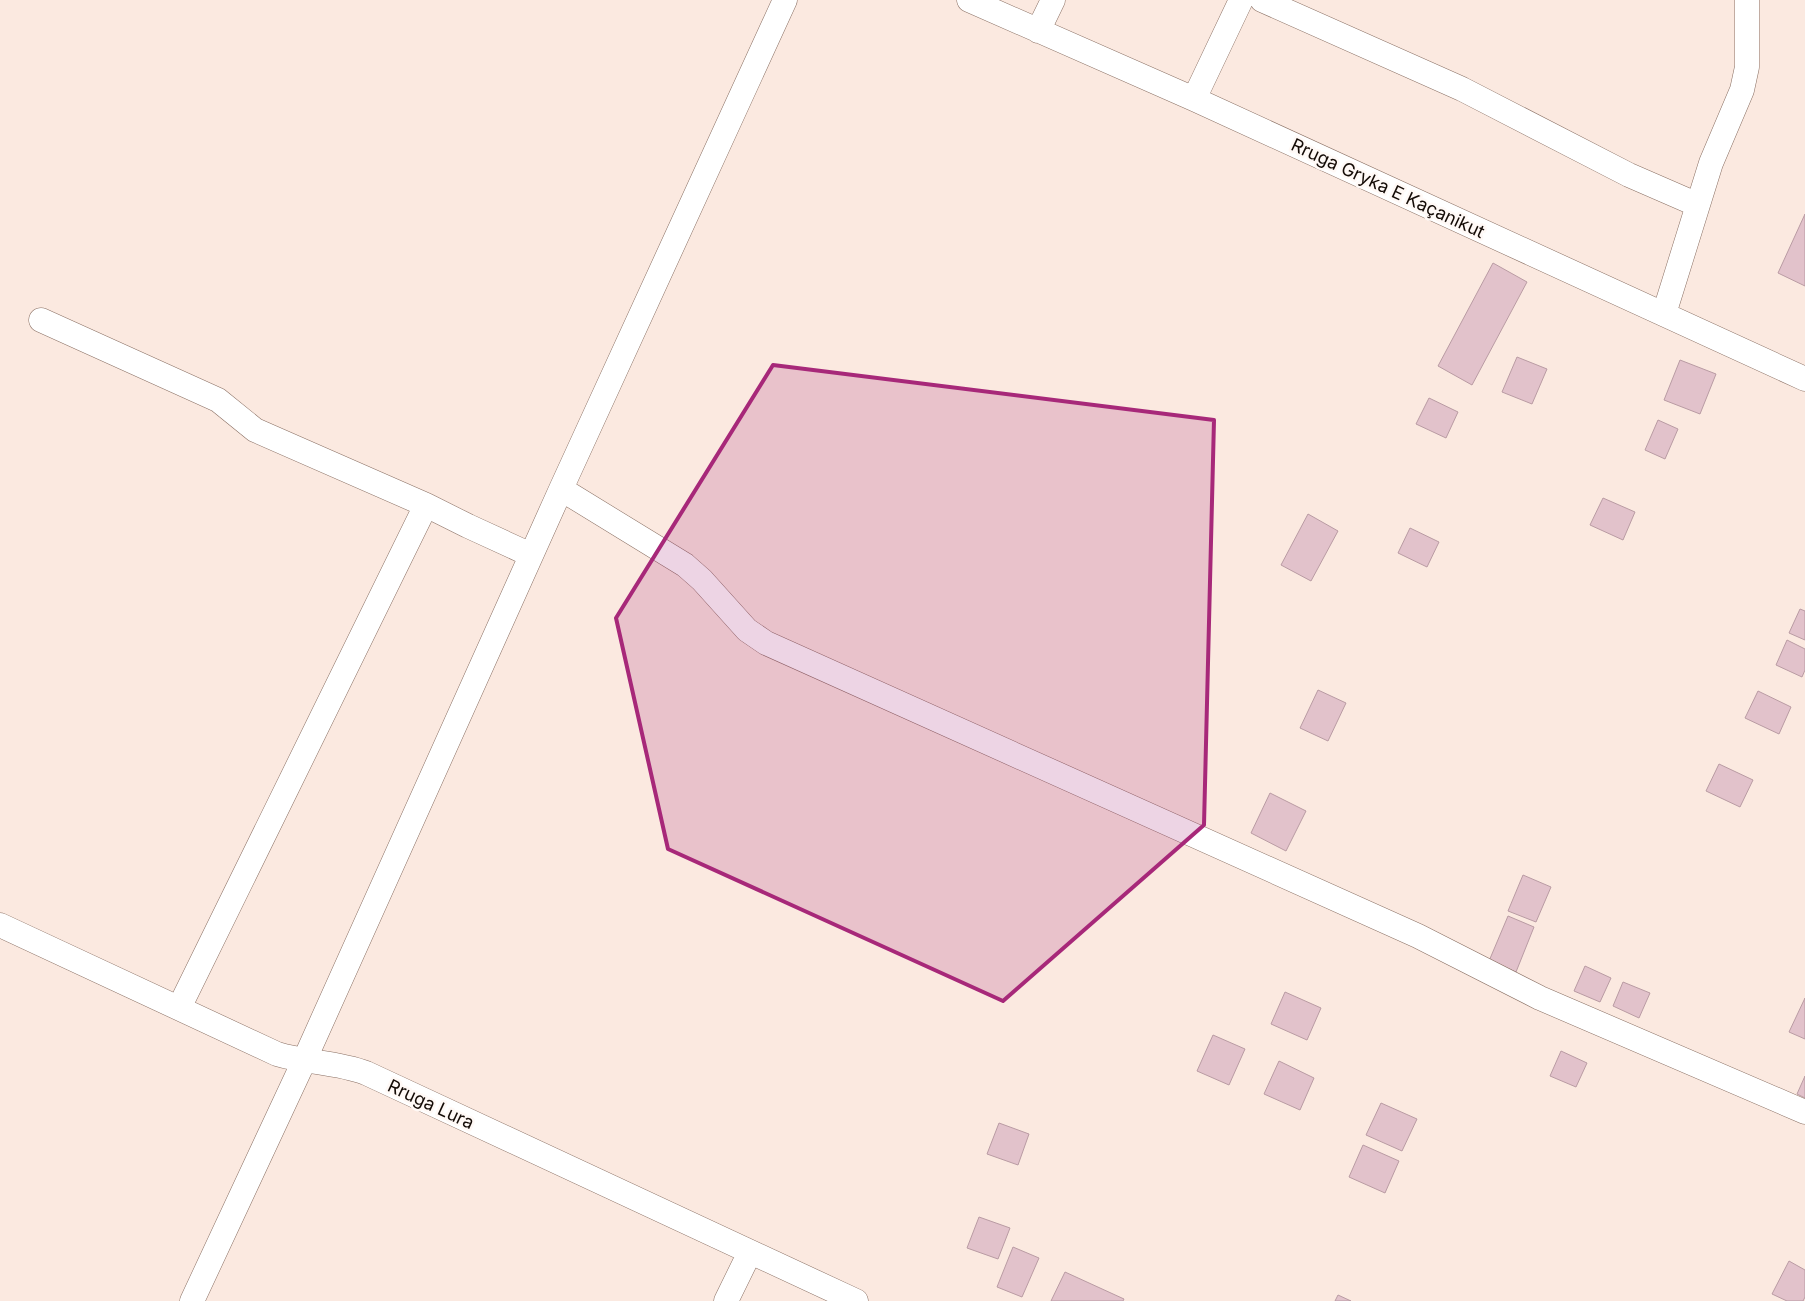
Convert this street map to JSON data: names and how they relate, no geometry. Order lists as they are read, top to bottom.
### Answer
{
  "streets": {
    "street": ["Rruga Gryka E Kaçanikut", "Rruga Lura"]
  }
}
